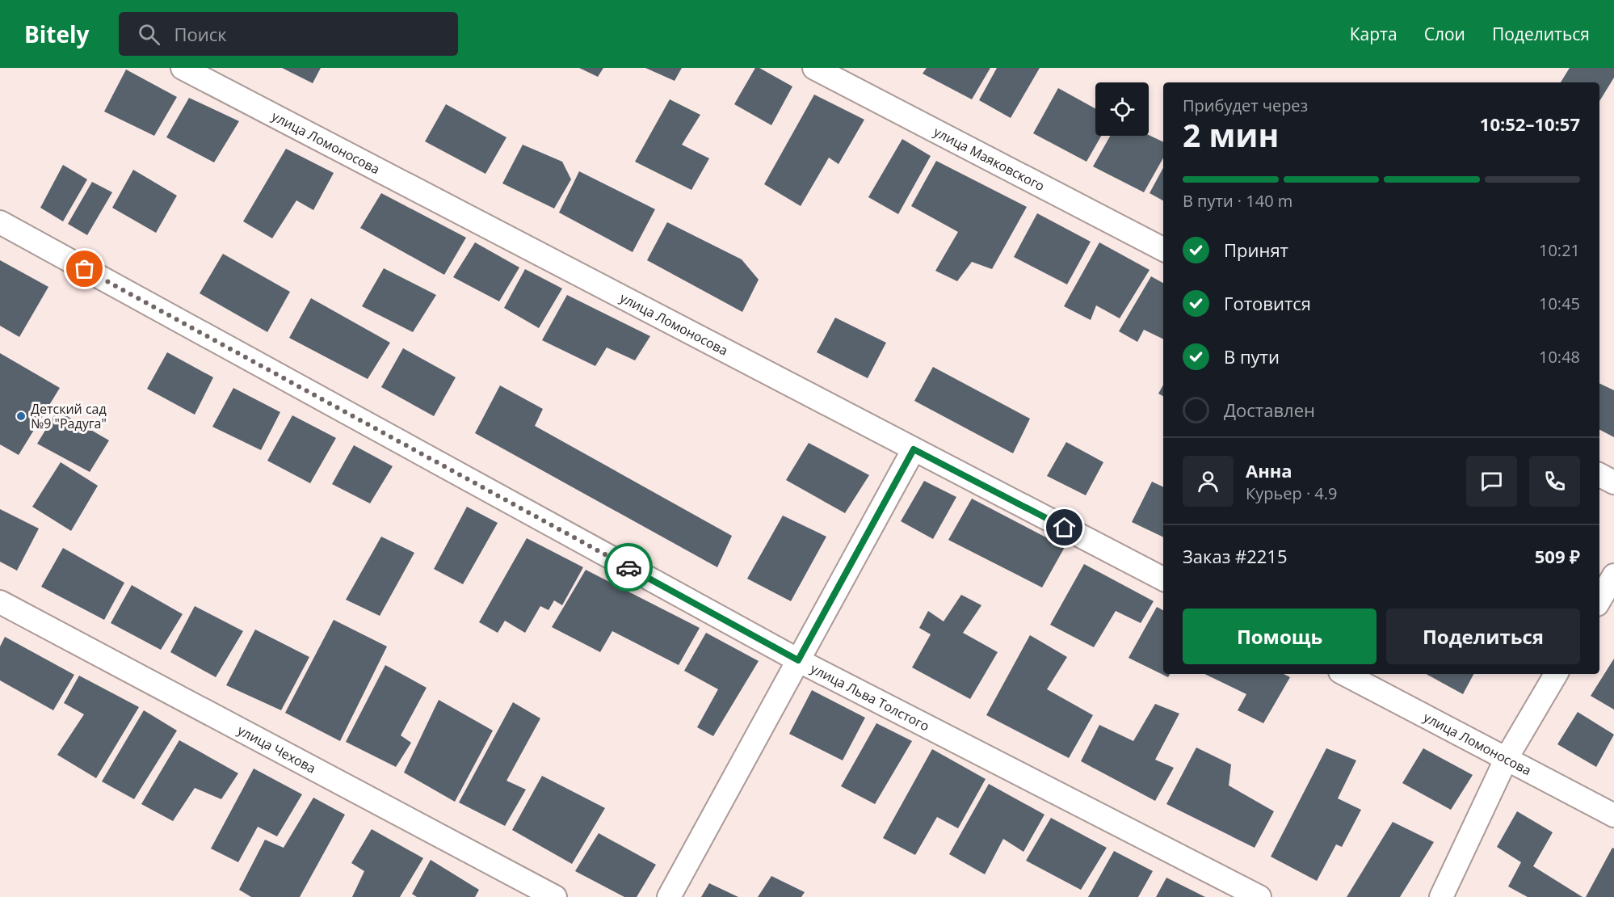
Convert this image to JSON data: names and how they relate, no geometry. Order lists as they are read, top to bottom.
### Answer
{
  "streets": {
    "street": [
      "улица Ломоносова",
      "улица Маяковского",
      "улица Льва Толстого",
      "улица Чехова"
    ]
  },
  "places": ["Детский сад №9 \"Радуга\""],
  "page": {
    "header": "Bitely",
    "search": "Поиск",
    "nav": ["Карта", "Слои", "Поделиться"],
    "heading": ["2 мин", "Прибудет через", "10:52–10:57"],
    "panel": [
      "Анна",
      "Курьер · 4.9",
      "Заказ #2215",
      "509 ₽"
    ],
    "bar": "В пути · 140 m",
    "list": [
      ["Принят", "10:21"],
      ["Готовится", "10:45"],
      ["В пути", "10:48"],
      "Доставлен"
    ],
    "buttons": ["Помощь", "Поделиться"]
  }
}
